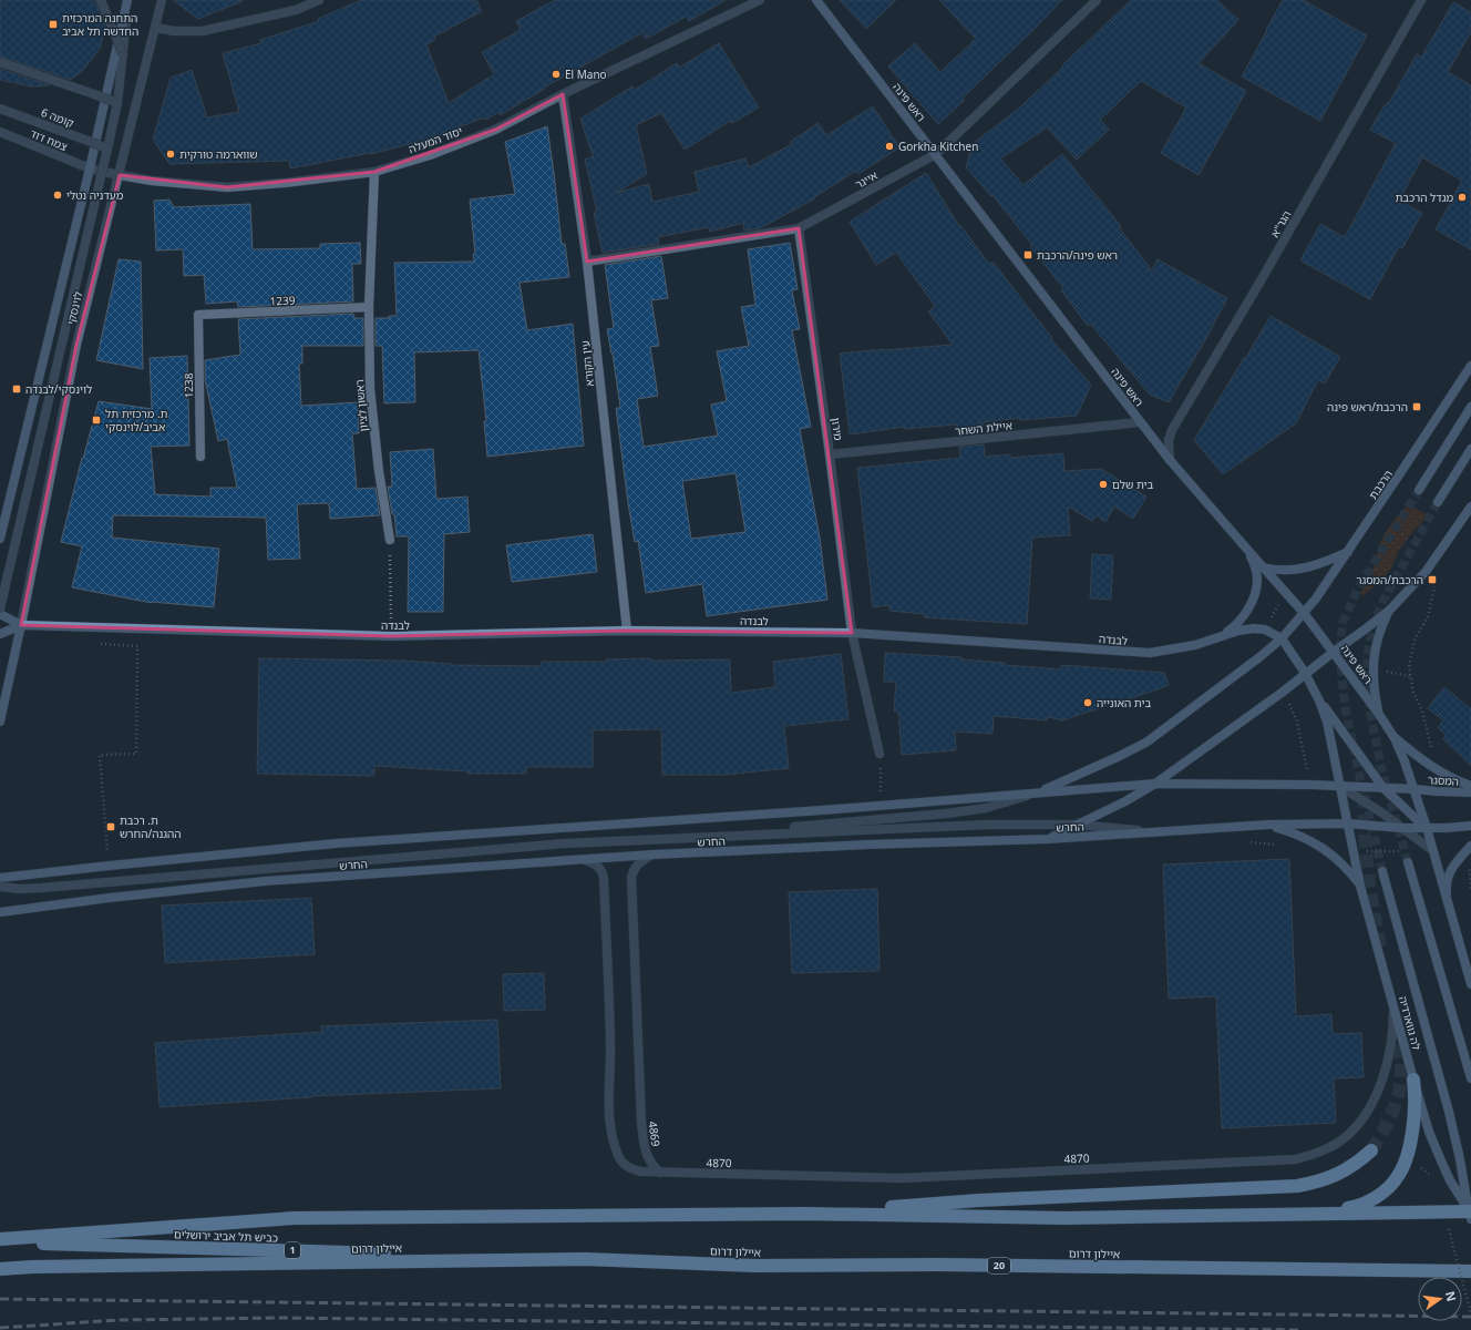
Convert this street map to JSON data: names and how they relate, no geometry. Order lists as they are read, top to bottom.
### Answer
{
  "streets": {
    "highway": [
      "כביש תל אביב ירושלים",
      "איילון דרום",
      "1",
      "20"
    ],
    "main road": [
      "ראש פינה",
      "לוינסקי",
      "הרכבת",
      "לבנדה",
      "המסגר",
      "החרש",
      "לה גווארדיה"
    ],
    "street": [
      "קומה 6",
      "צמח דוד",
      "יסוד המעלה",
      "אייגר",
      "הגר\"א",
      "1239",
      "עין הקורא",
      "1238",
      "ראשון לציון",
      "איילת השחר",
      "מירון",
      "4869",
      "4870"
    ]
  },
  "crossings": [
    ["ראש פינה", "אייגר"],
    ["ראש פינה", "הגר\"א"],
    ["ראש פינה", "איילת השחר"],
    ["ראש פינה", "הרכבת"],
    ["ראש פינה", "המסגר"],
    ["ראש פינה", "החרש"],
    ["צמח דוד", "יסוד המעלה"],
    ["צמח דוד", "לוינסקי"],
    ["יסוד המעלה", "לוינסקי"],
    ["יסוד המעלה", "עין הקורא"],
    ["יסוד המעלה", "ראשון לציון"],
    ["אייגר", "עין הקורא"],
    ["אייגר", "מירון"],
    ["1239", "1238"],
    ["1239", "ראשון לציון"],
    ["לוינסקי", "לבנדה"],
    ["עין הקורא", "לבנדה"],
    ["איילת השחר", "מירון"],
    ["מירון", "לבנדה"],
    ["הרכבת", "לבנדה"],
    ["הרכבת", "החרש"],
    ["לבנדה", "החרש"],
    ["לבנדה", "לה גווארדיה"],
    ["המסגר", "החרש"],
    ["החרש", "לה גווארדיה"],
    ["החרש", "4869"],
    ["לה גווארדיה", "4870"],
    ["4869", "4870"],
    ["כביש תל אביב ירושלים", "איילון דרום"]
  ],
  "places": {
    "transit": [
      "התחנה המרכזית החדשה תל אביב",
      "ראש פינה/הרכבת",
      "לוינסקי/לבנדה",
      "הרכבת/ראש פינה",
      "ת. מרכזית תל אביב/לוינסקי",
      "הרכבת/המסגר",
      "ת. רכבת ההגנה/החרש"
    ],
    "other": [
      "El Mano",
      "Gorkha Kitchen",
      "שווארמה טורקית",
      "מעדניה נטלי",
      "מגדל הרכבת",
      "בית שלם",
      "בית האונייה"
    ]
  },
  "north": "right"
}
